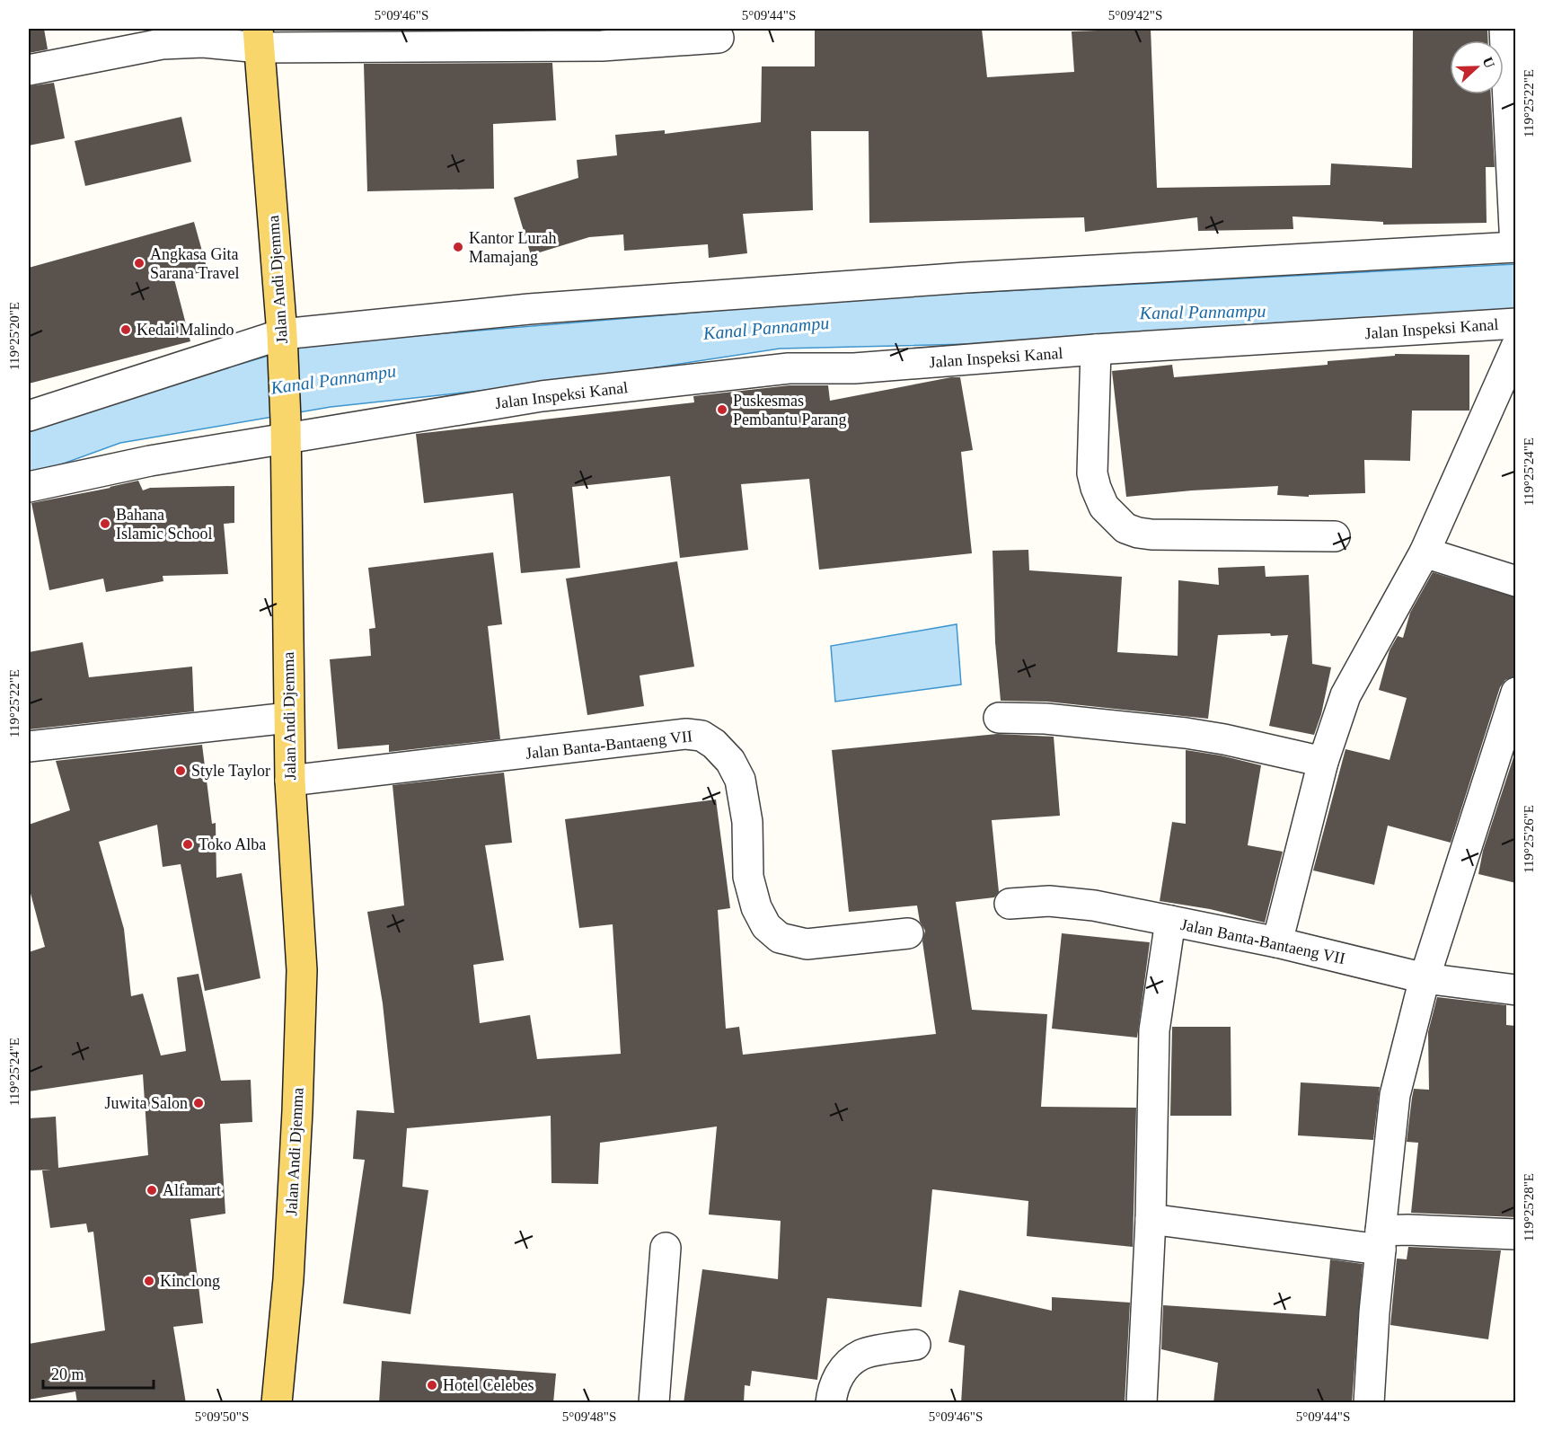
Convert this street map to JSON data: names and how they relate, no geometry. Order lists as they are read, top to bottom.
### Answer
{
  "streets": {
    "main road": ["Jalan Andi Djemma"],
    "street": ["Jalan Inspeksi Kanal", "Jalan Banta-Bantaeng VII"]
  },
  "crossings": [
    ["Jalan Andi Djemma", "Jalan Inspeksi Kanal"],
    ["Jalan Andi Djemma", "Jalan Banta-Bantaeng VII"]
  ],
  "water": ["Kanal Pannampu"],
  "places": [
    "Kantor Lurah Mamajang",
    "Angkasa Gita Sarana Travel",
    "Kedai Malindo",
    "Puskesmas Pembantu Parang",
    "Bahana Islamic School",
    "Style Taylor",
    "Toko Alba",
    "Juwita Salon",
    "Alfamart",
    "Kinclong",
    "Hotel Celebes"
  ],
  "scale_bar": "20 m",
  "north": "right",
  "coordinates": [
    "5°09'46\"S",
    "5°09'44\"S",
    "5°09'42\"S",
    "119°25'22\"E",
    "119°25'20\"E",
    "119°25'24\"E",
    "119°25'26\"E",
    "119°25'28\"E",
    "5°09'50\"S",
    "5°09'48\"S"
  ]
}
